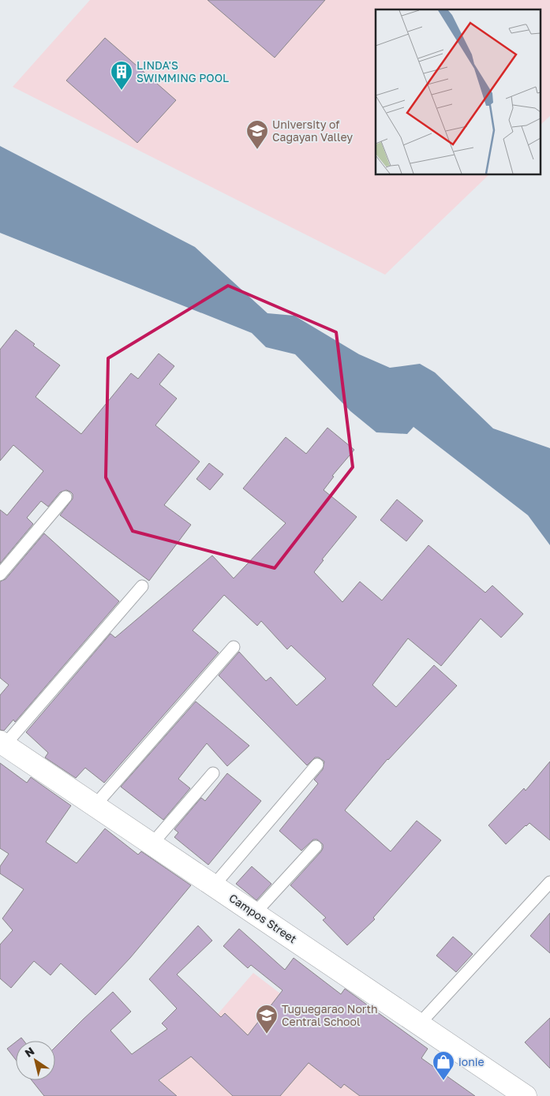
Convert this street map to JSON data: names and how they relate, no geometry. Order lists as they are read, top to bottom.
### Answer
{
  "streets": {
    "street": ["Campos Street"]
  },
  "places": {
    "building": ["LINDA'S SWIMMING POOL"],
    "school or university": ["University of Cagayan Valley", "Tuguegarao North Central School"],
    "shop": ["ionie"]
  },
  "north": "top left"
}
